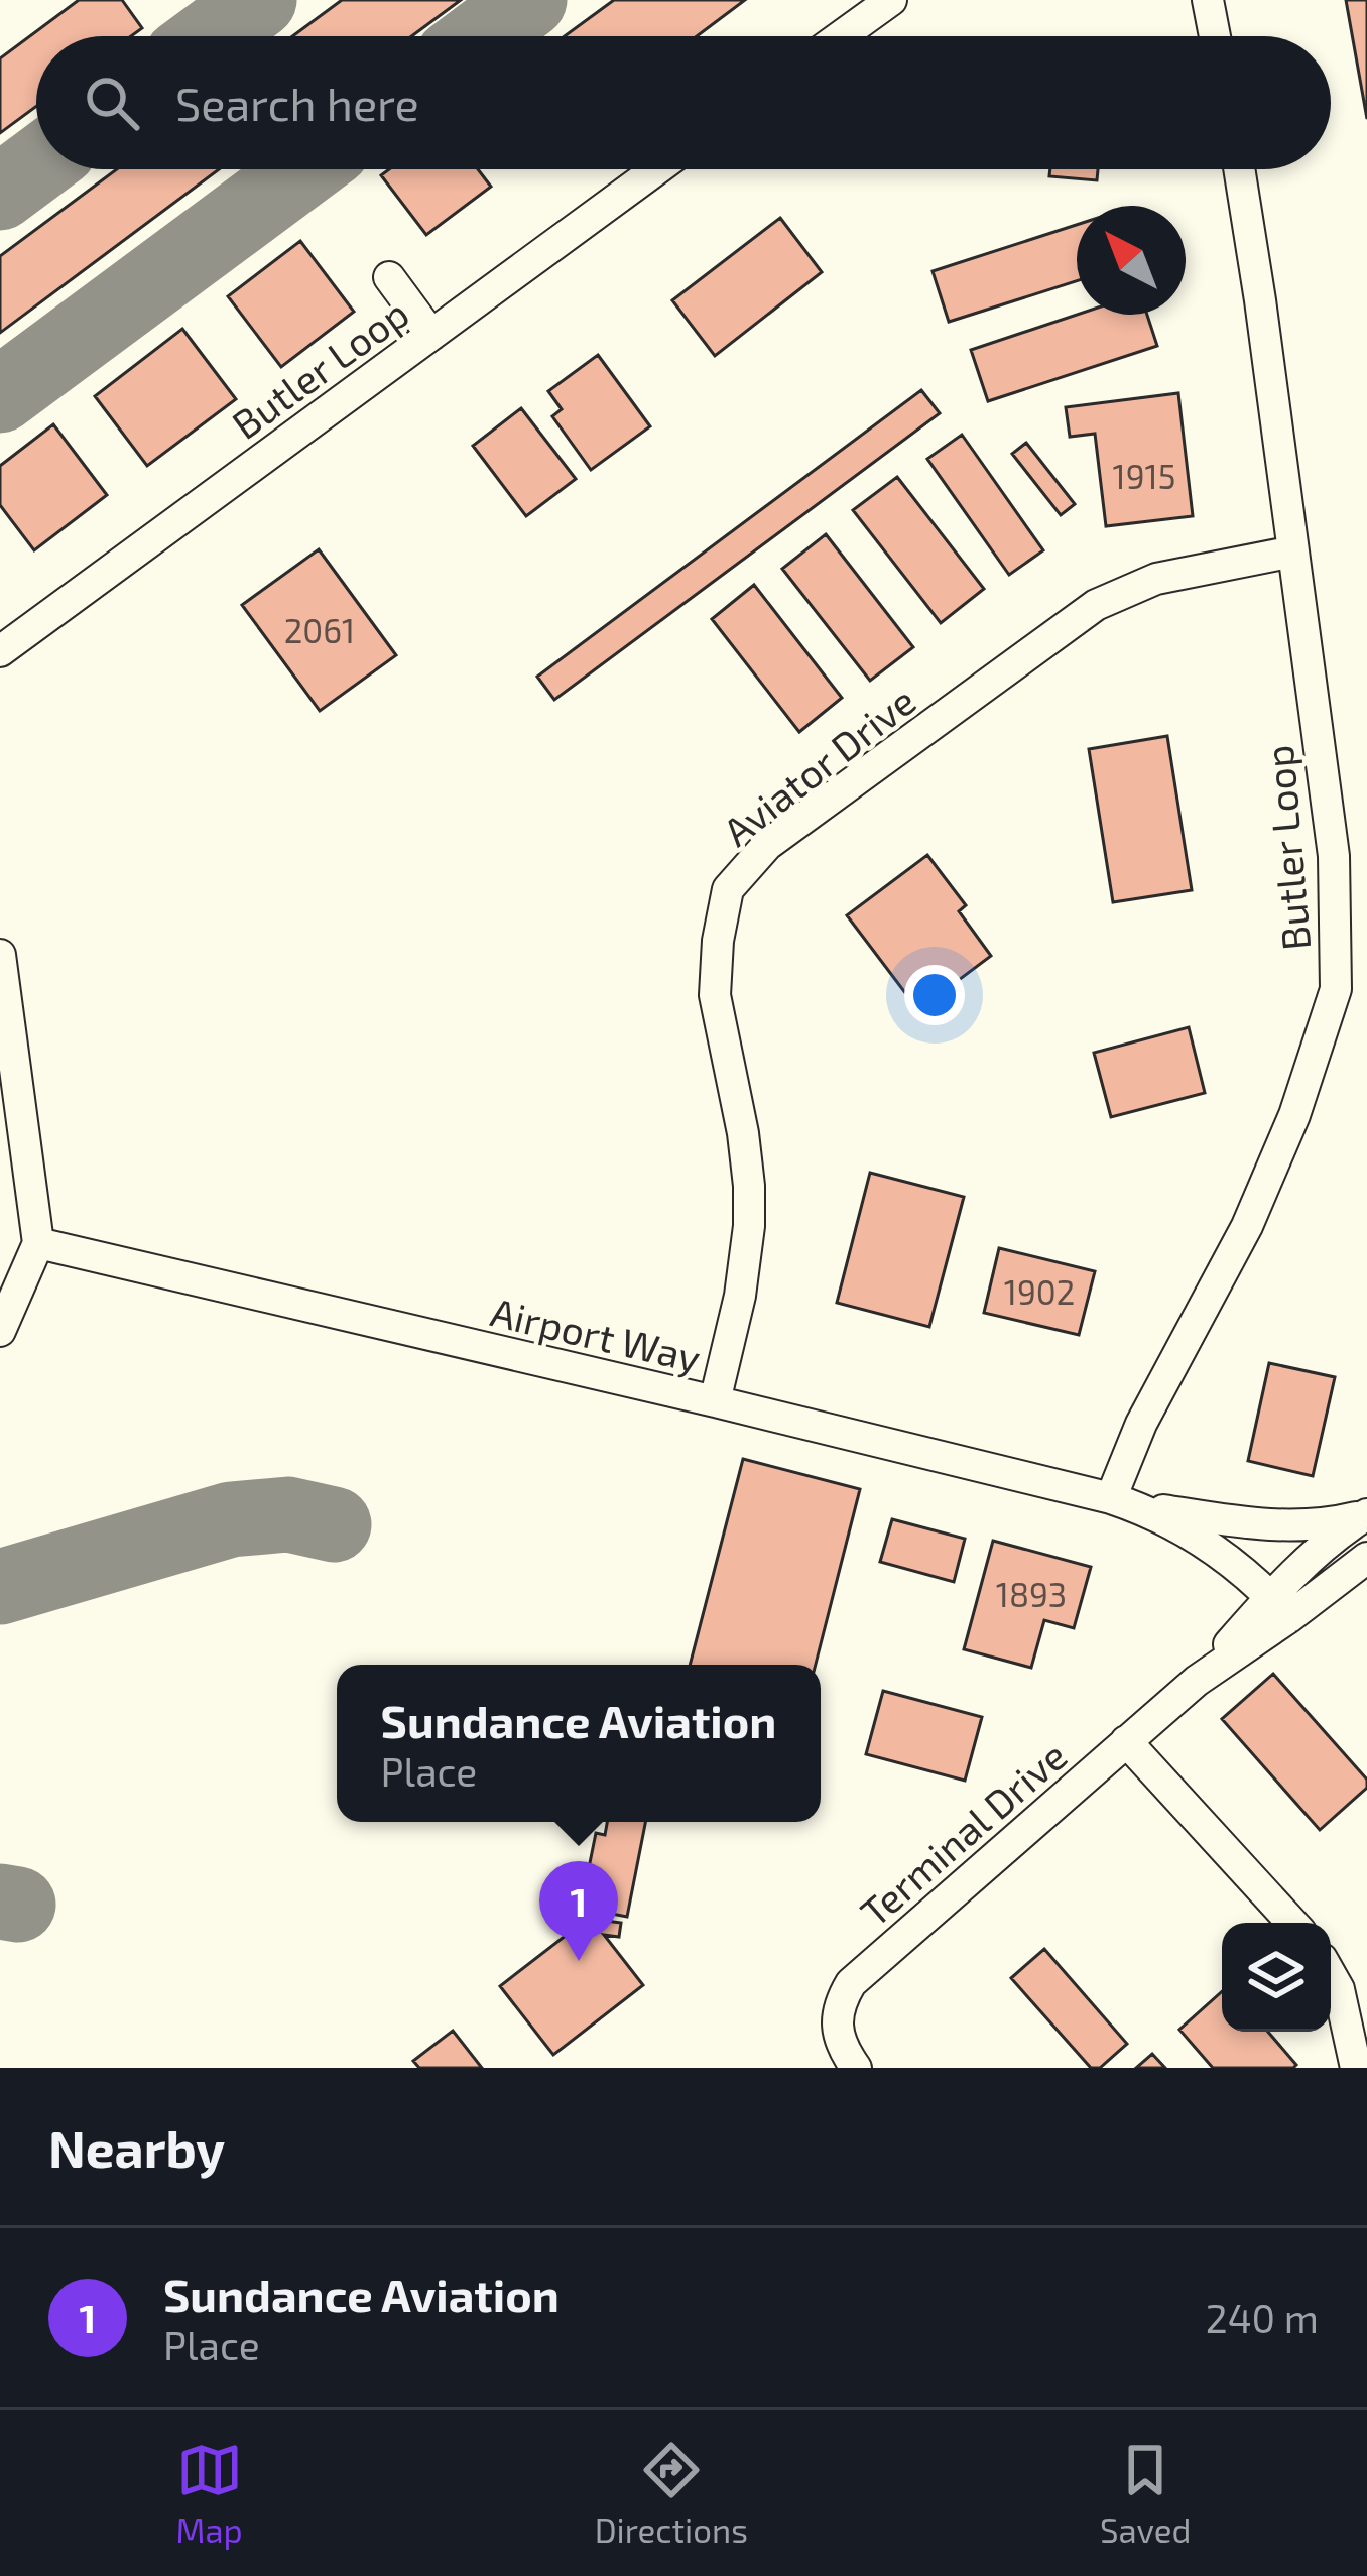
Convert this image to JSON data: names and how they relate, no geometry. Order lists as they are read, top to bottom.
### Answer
{
  "streets": {
    "street": [
      "Butler Loop",
      "Aviator Drive",
      "Airport Way",
      "Terminal Drive"
    ]
  },
  "crossings": [
    ["Butler Loop", "Aviator Drive"],
    ["Butler Loop", "Airport Way"],
    ["Aviator Drive", "Airport Way"],
    ["Airport Way", "Terminal Drive"]
  ],
  "house_numbers": [
    "1915",
    "2061",
    "1902",
    "1893"
  ],
  "north": "top left",
  "page": {
    "search": "Search here",
    "popup": ["Sundance Aviation", "Place"],
    "pins": "1",
    "heading": "Nearby",
    "list": [
      {
        "mark": "1",
        "name": "Sundance Aviation",
        "note": "Place",
        "value": "240 m"
      }
    ],
    "nav": ["Map", "Directions", "Saved"]
  }
}
